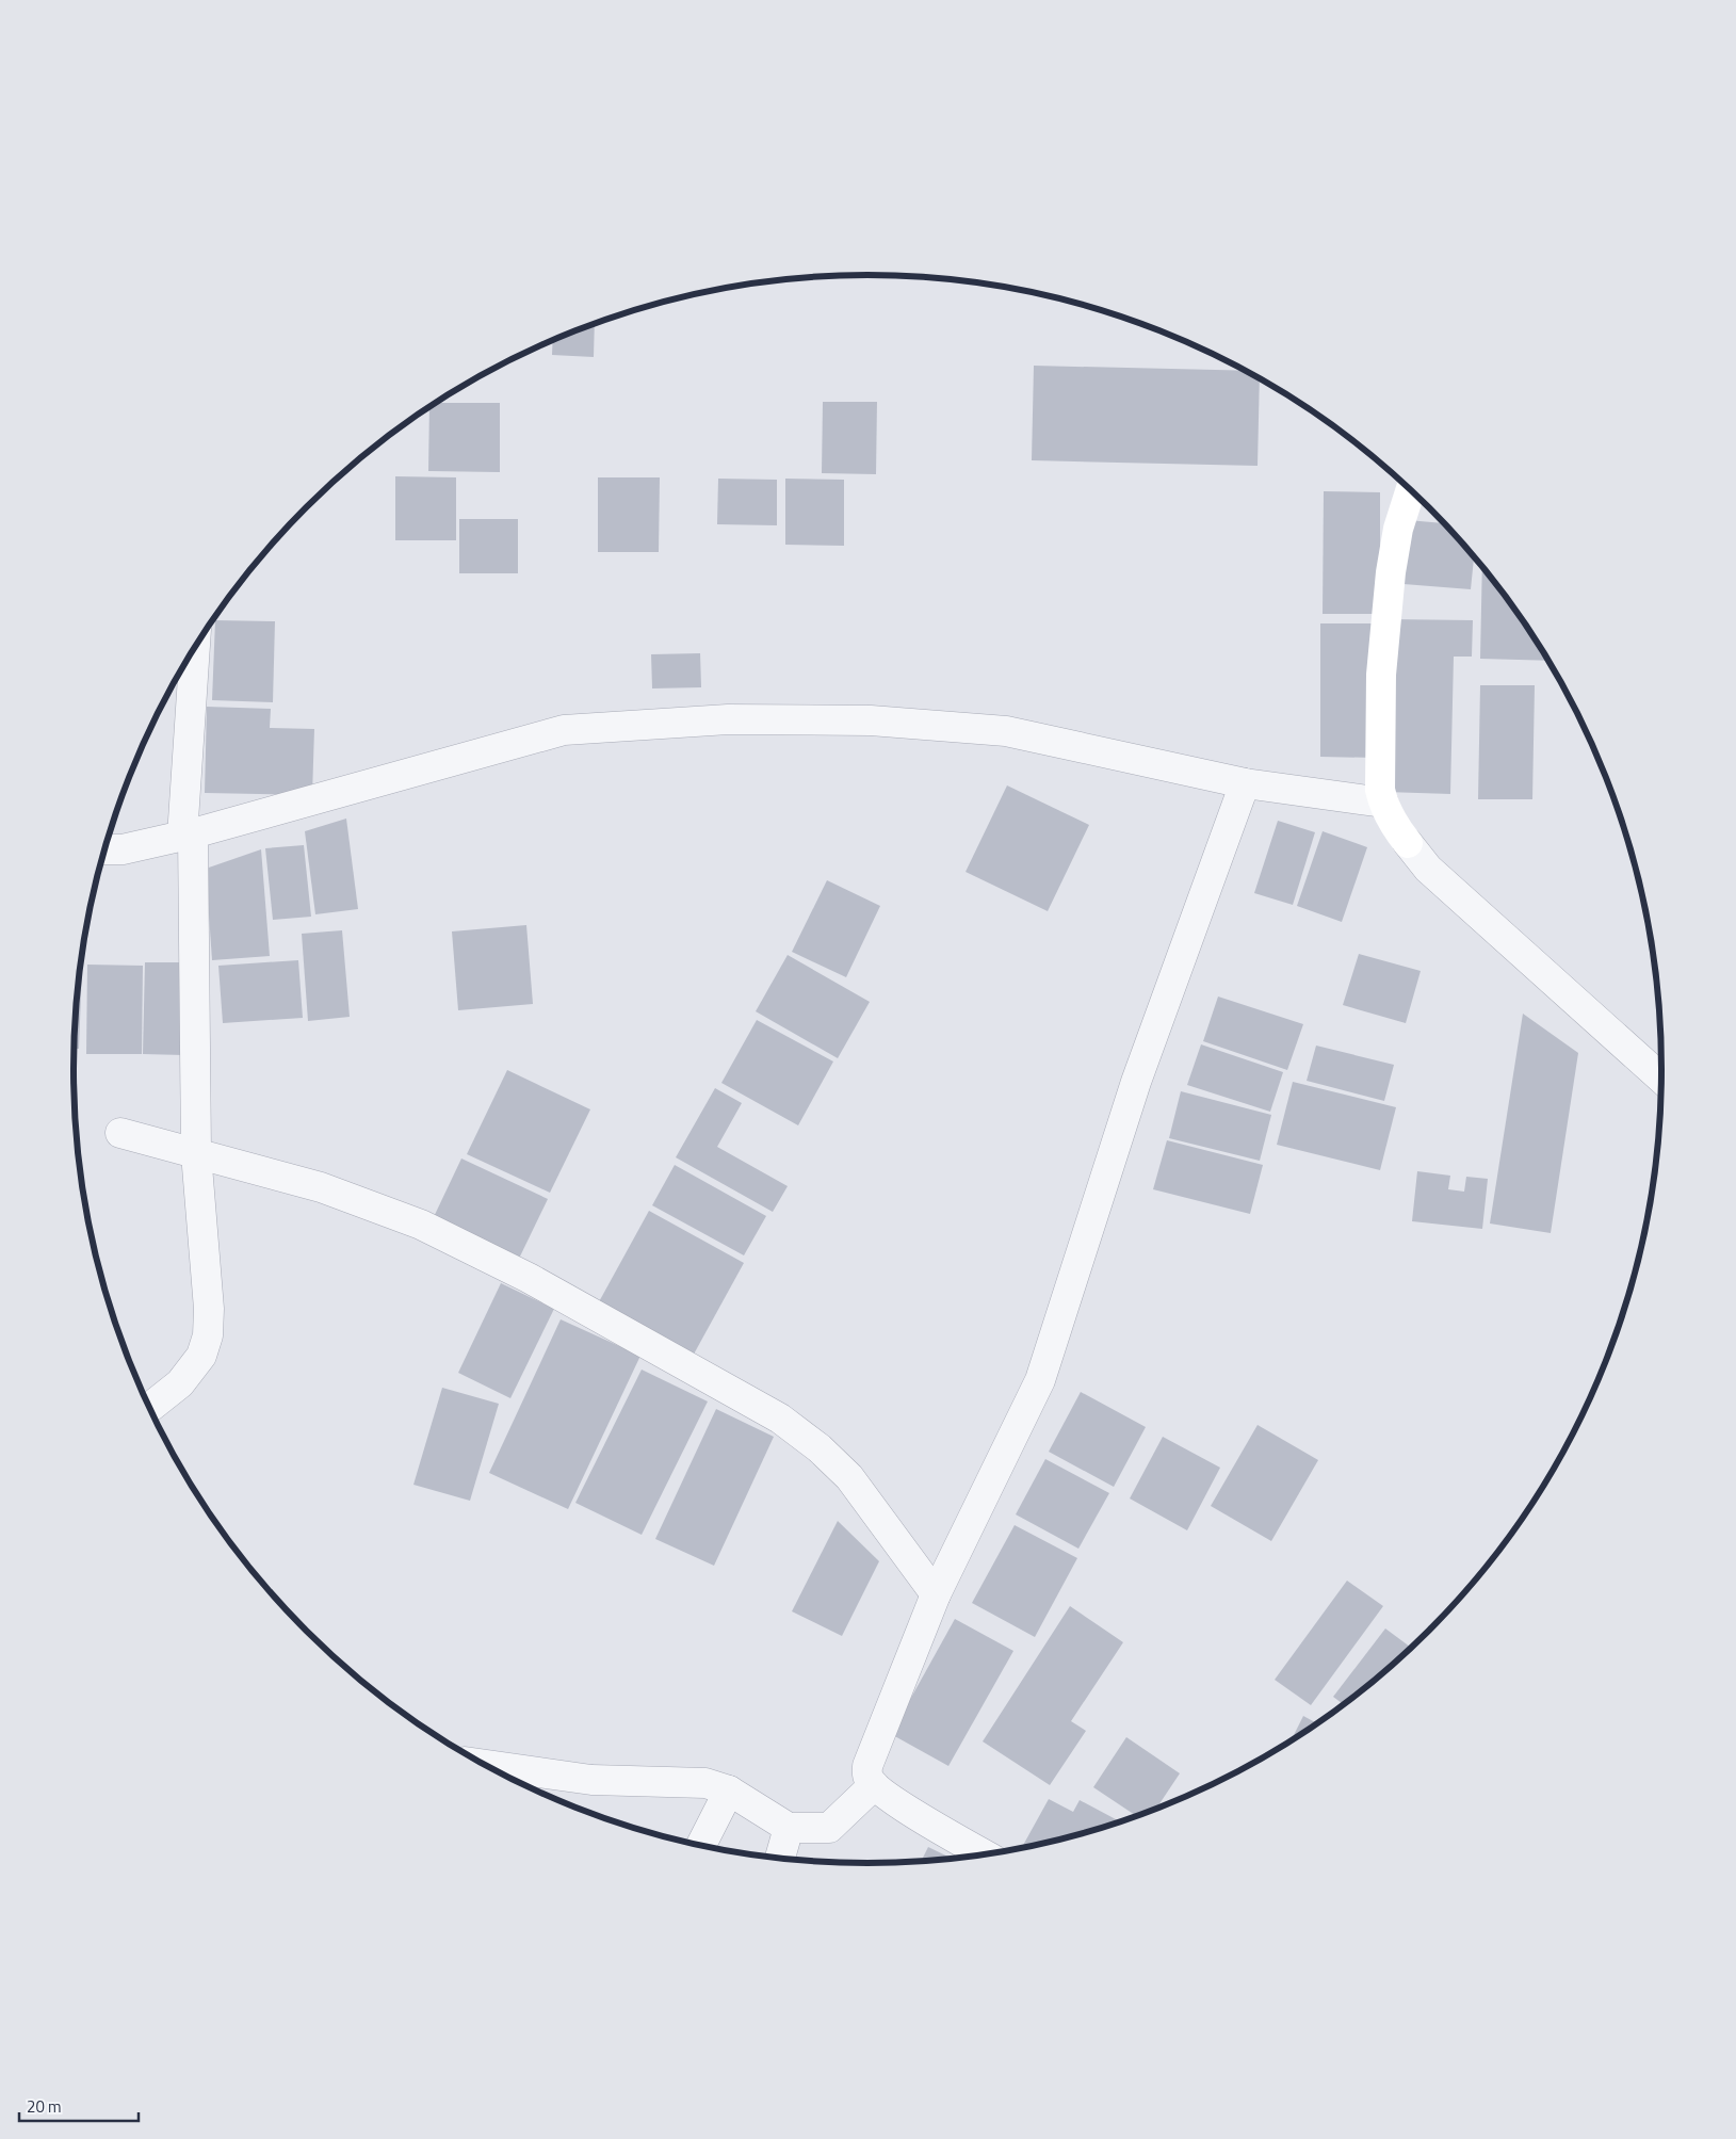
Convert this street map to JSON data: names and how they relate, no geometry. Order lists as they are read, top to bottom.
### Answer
{
  "scale_bar": "20 m"
}
